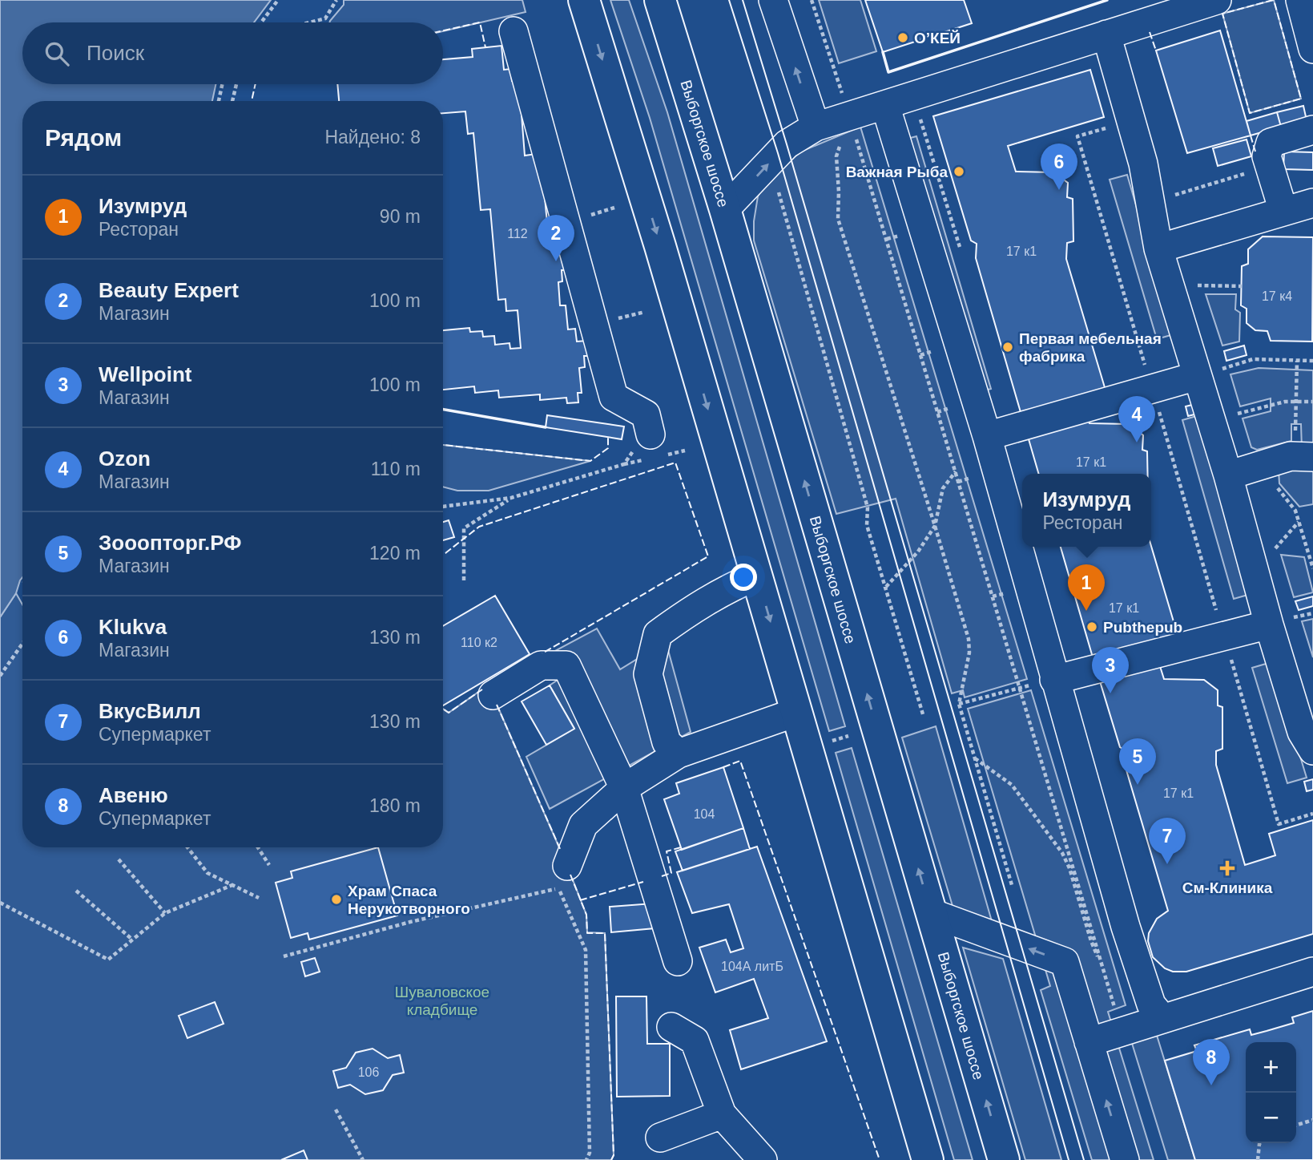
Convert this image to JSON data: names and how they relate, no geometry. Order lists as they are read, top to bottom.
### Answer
{
  "streets": {
    "main road": ["Выборгское шоссе"]
  },
  "parks": ["Шуваловское кладбище"],
  "places": {
    "other": [
      "О’КЕЙ",
      "Важная Рыба",
      "Первая мебельная фабрика",
      "Pubthepub",
      "Храм Спаса Нерукотворного"
    ],
    "health": ["См-Клиника"]
  },
  "house_numbers": [
    "112",
    "17 к1",
    "17 к4",
    "17 к1",
    "17 к1",
    "110 к2",
    "17 к1",
    "104",
    "104А литБ",
    "106"
  ],
  "page": {
    "search": "Поиск",
    "heading": ["Рядом", "Найдено: 8"],
    "pins": [
      "6",
      "2",
      "4",
      "1",
      "3",
      "5",
      "7",
      "8"
    ],
    "list": [
      {
        "mark": "1",
        "name": "Изумруд",
        "note": "Ресторан",
        "value": "90 m"
      },
      {
        "mark": "2",
        "name": "Beauty Expert",
        "note": "Магазин",
        "value": "100 m"
      },
      {
        "mark": "3",
        "name": "Wellpoint",
        "note": "Магазин",
        "value": "100 m"
      },
      {
        "mark": "4",
        "name": "Ozon",
        "note": "Магазин",
        "value": "110 m"
      },
      {
        "mark": "5",
        "name": "Зооопторг.РФ",
        "note": "Магазин",
        "value": "120 m"
      },
      {
        "mark": "6",
        "name": "Klukva",
        "note": "Магазин",
        "value": "130 m"
      },
      {
        "mark": "7",
        "name": "ВкусВилл",
        "note": "Супермаркет",
        "value": "130 m"
      },
      {
        "mark": "8",
        "name": "Авеню",
        "note": "Супермаркет",
        "value": "180 m"
      }
    ],
    "popup": ["Изумруд", "Ресторан"],
    "map_buttons": ["+", "−"]
  }
}
